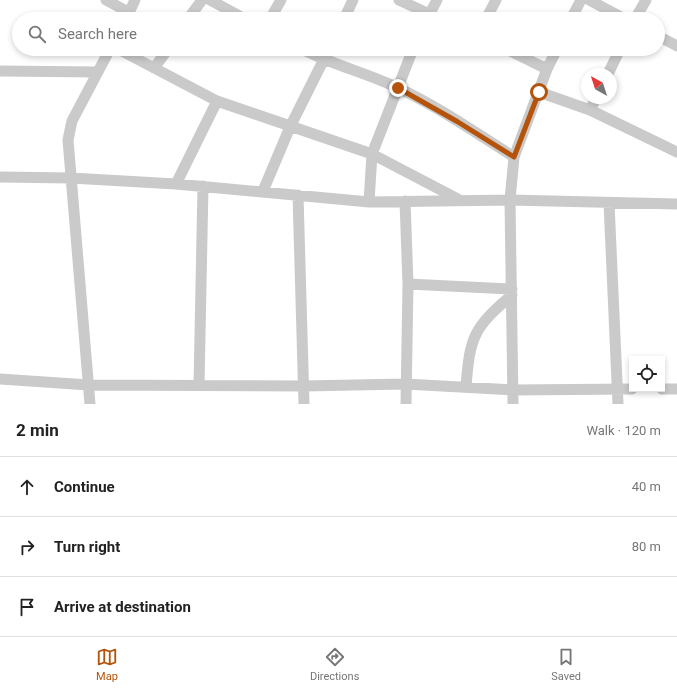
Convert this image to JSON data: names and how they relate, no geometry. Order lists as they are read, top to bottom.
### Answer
{
  "north": "top left",
  "page": {
    "search": "Search here",
    "heading": ["2 min", "Walk · 120 m"],
    "list": [
      ["Continue", "40 m"],
      ["Turn right", "80 m"],
      "Arrive at destination"
    ],
    "nav": ["Map", "Directions", "Saved"]
  }
}
